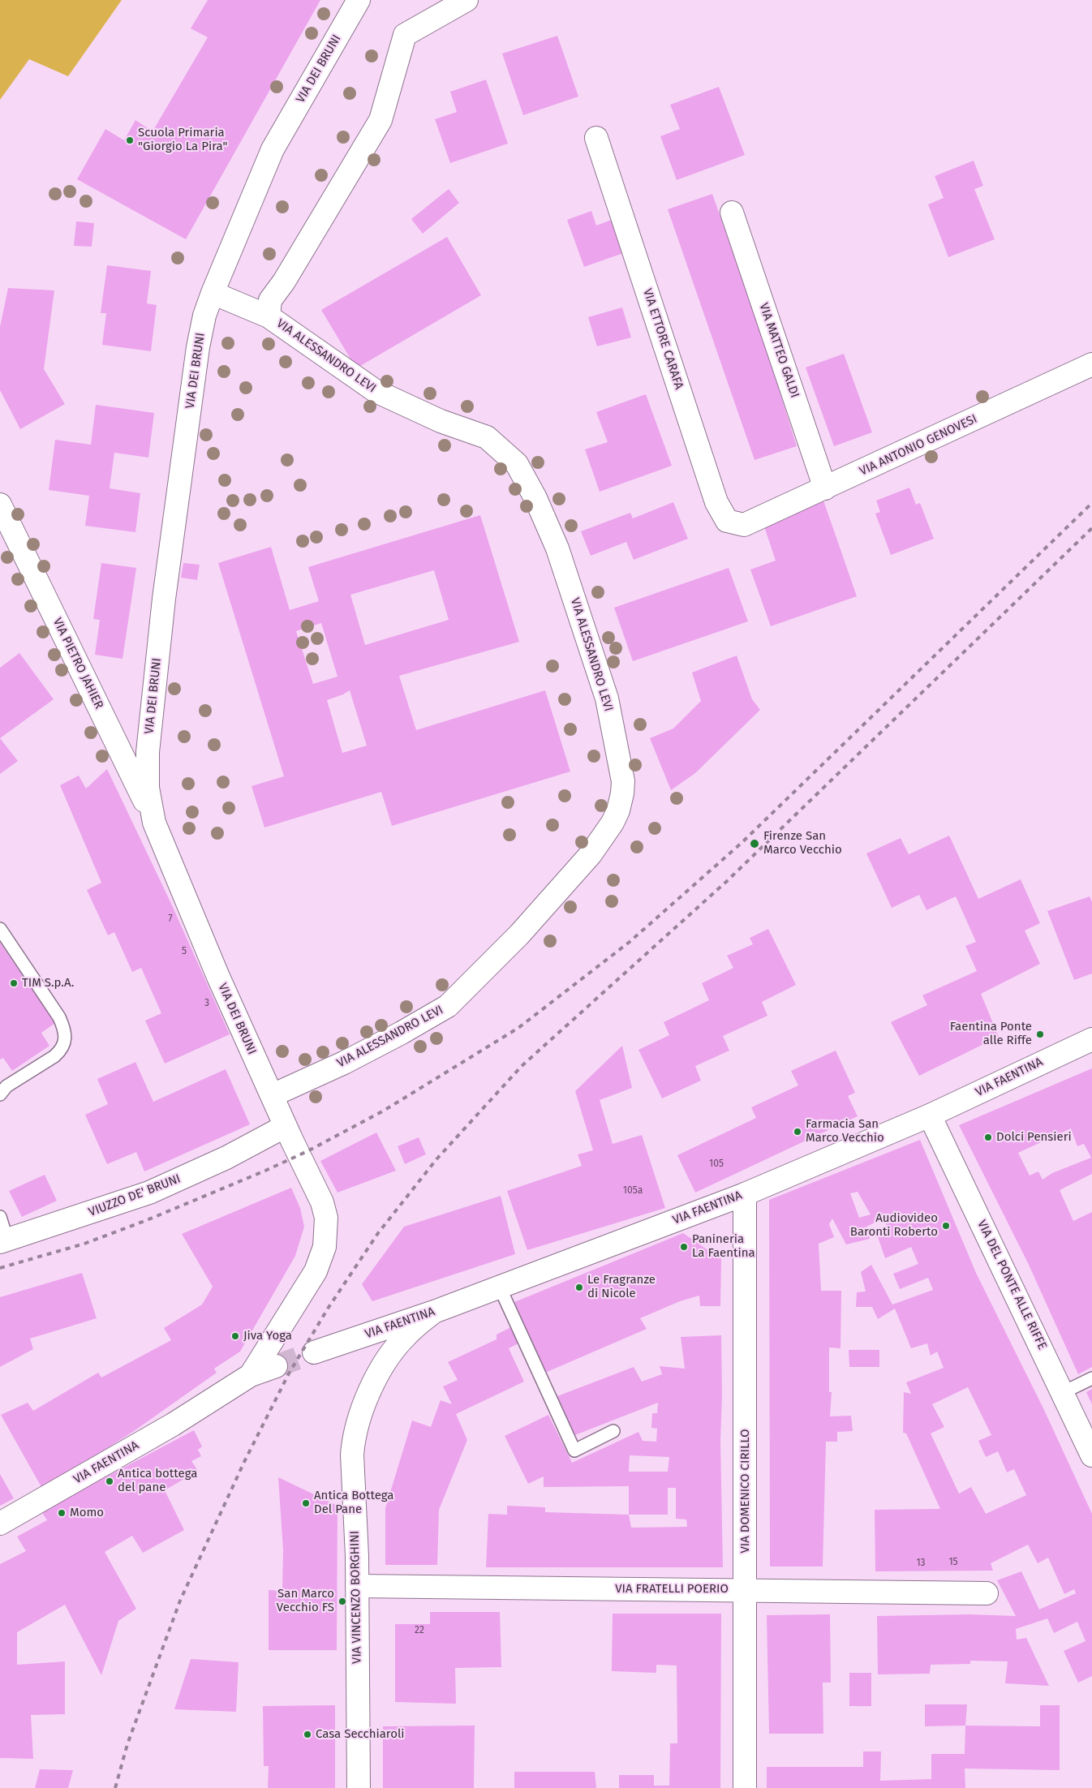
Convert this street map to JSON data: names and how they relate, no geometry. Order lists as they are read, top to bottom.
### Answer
{
  "streets": {
    "street": [
      "VIA DEI BRUNI",
      "VIA ETTORE CARAFA",
      "VIA MATTEO GALDI",
      "VIA ALESSANDRO LEVI",
      "VIA ANTONIO GENOVESI",
      "VIA PIETRO JAHIER",
      "VIA FAENTINA",
      "VIUZZO DE' BRUNI",
      "VIA DEL PONTE ALLE RIFFE",
      "VIA DOMENICO CIRILLO",
      "VIA FRATELLI POERIO",
      "VIA VINCENZO BORGHINI"
    ]
  },
  "crossings": [
    ["VIA DEI BRUNI", "VIA ALESSANDRO LEVI"],
    ["VIA DEI BRUNI", "VIA PIETRO JAHIER"],
    ["VIA DEI BRUNI", "VIA FAENTINA"],
    ["VIA DEI BRUNI", "VIUZZO DE' BRUNI"],
    ["VIA ETTORE CARAFA", "VIA ANTONIO GENOVESI"],
    ["VIA MATTEO GALDI", "VIA ANTONIO GENOVESI"],
    ["VIA FAENTINA", "VIA DEL PONTE ALLE RIFFE"],
    ["VIA FAENTINA", "VIA DOMENICO CIRILLO"],
    ["VIA FAENTINA", "VIA VINCENZO BORGHINI"],
    ["VIA DOMENICO CIRILLO", "VIA FRATELLI POERIO"],
    ["VIA FRATELLI POERIO", "VIA VINCENZO BORGHINI"]
  ],
  "places": [
    "Scuola Primaria \"Giorgio La Pira\"",
    "Firenze San Marco Vecchio",
    "TIM S.p.A.",
    "Faentina Ponte alle Riffe",
    "Farmacia San Marco Vecchio",
    "Dolci Pensieri",
    "Audiovideo Baronti Roberto",
    "Panineria La Faentina",
    "Le Fragranze di Nicole",
    "Jiva Yoga",
    "Antica bottega del pane",
    "Antica Bottega Del Pane",
    "Momo",
    "San Marco Vecchio FS",
    "Casa Secchiaroli"
  ],
  "house_numbers": [
    "7",
    "5",
    "3",
    "105",
    "105a",
    "15",
    "13",
    "22"
  ]
}
